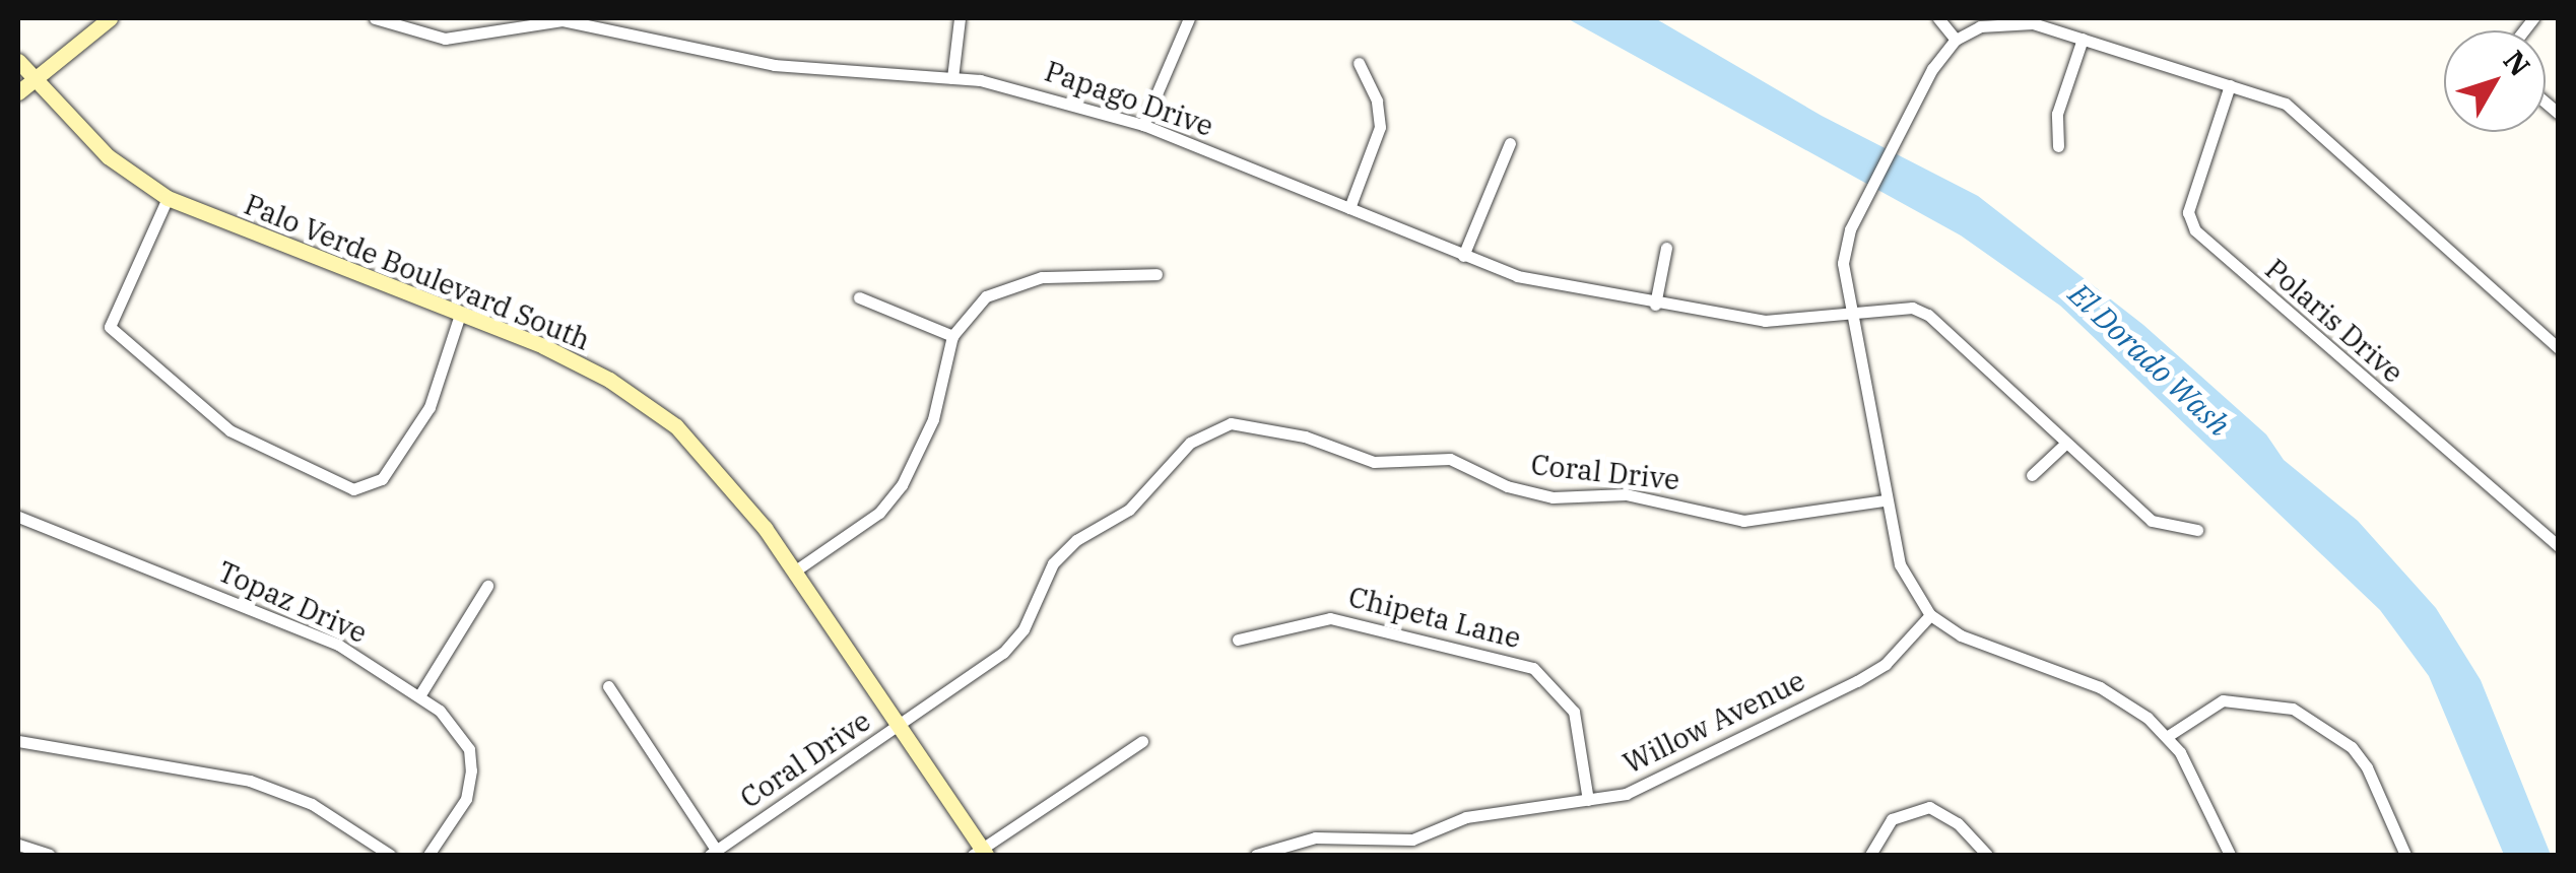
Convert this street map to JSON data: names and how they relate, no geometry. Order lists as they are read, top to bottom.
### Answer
{
  "streets": {
    "main road": ["Palo Verde Boulevard South"],
    "street": [
      "Papago Drive",
      "Polaris Drive",
      "Coral Drive",
      "Topaz Drive",
      "Chipeta Lane",
      "Willow Avenue"
    ]
  },
  "crossings": [
    ["Palo Verde Boulevard South", "Coral Drive"],
    ["Chipeta Lane", "Willow Avenue"]
  ],
  "water": ["El Dorado Wash"],
  "north": "top right"
}
